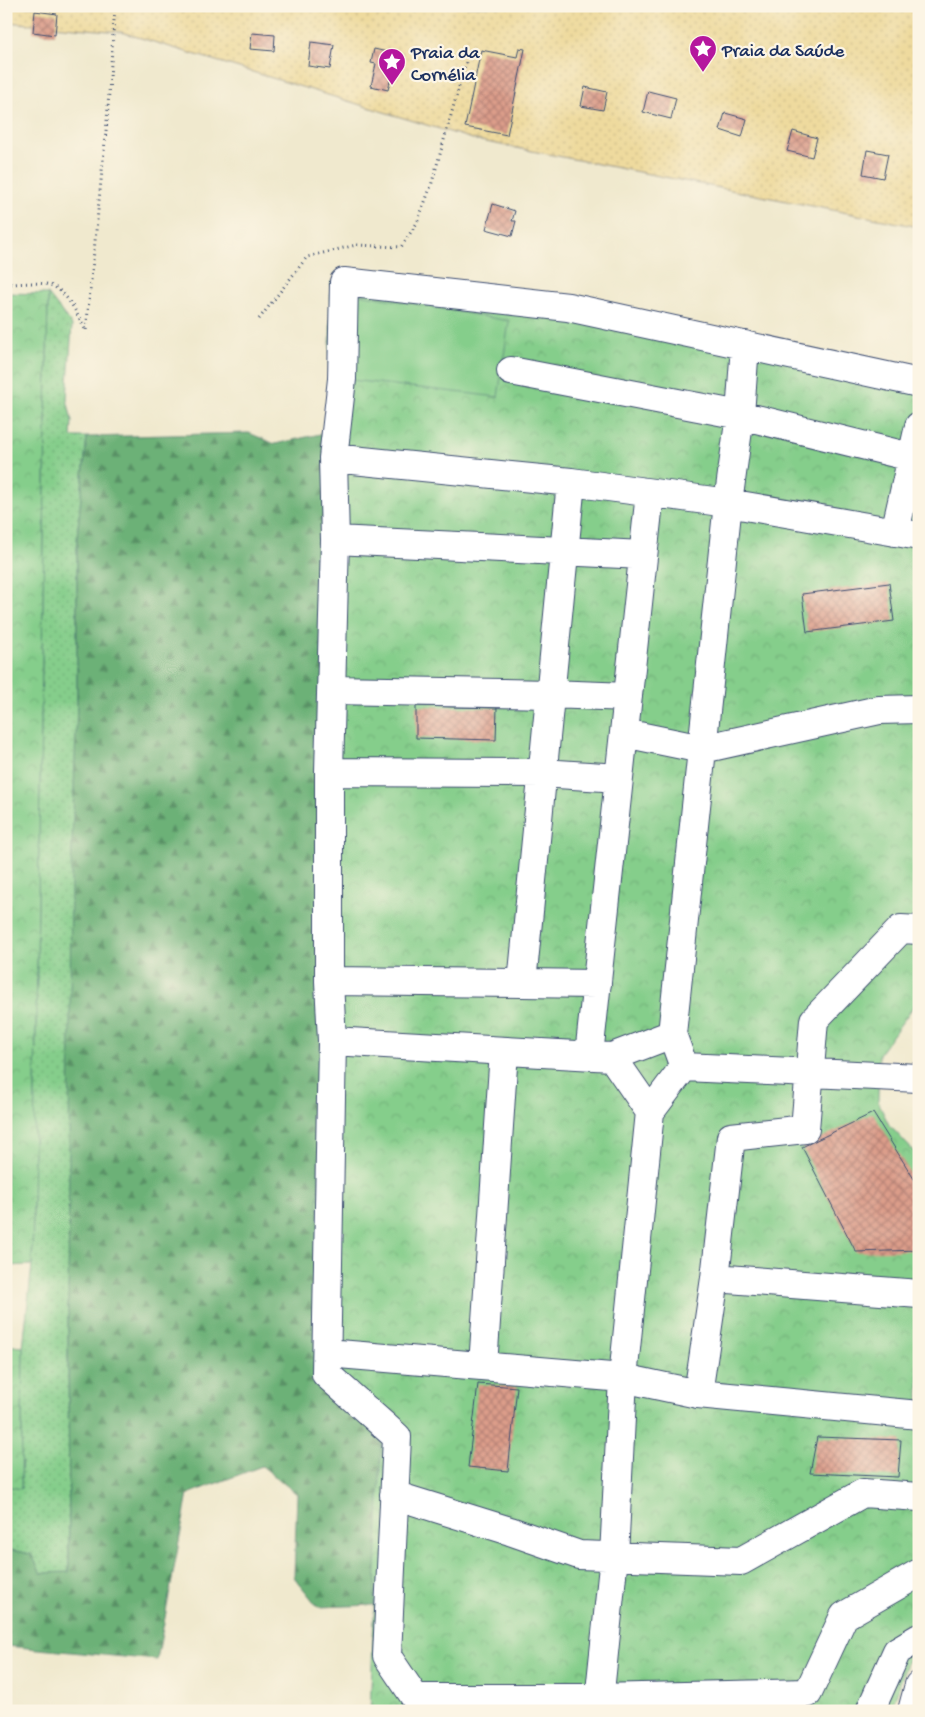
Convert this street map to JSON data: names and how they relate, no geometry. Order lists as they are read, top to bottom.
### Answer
{
  "places": {
    "place": ["Praia da Saúde", "Praia da Cornélia"]
  }
}
